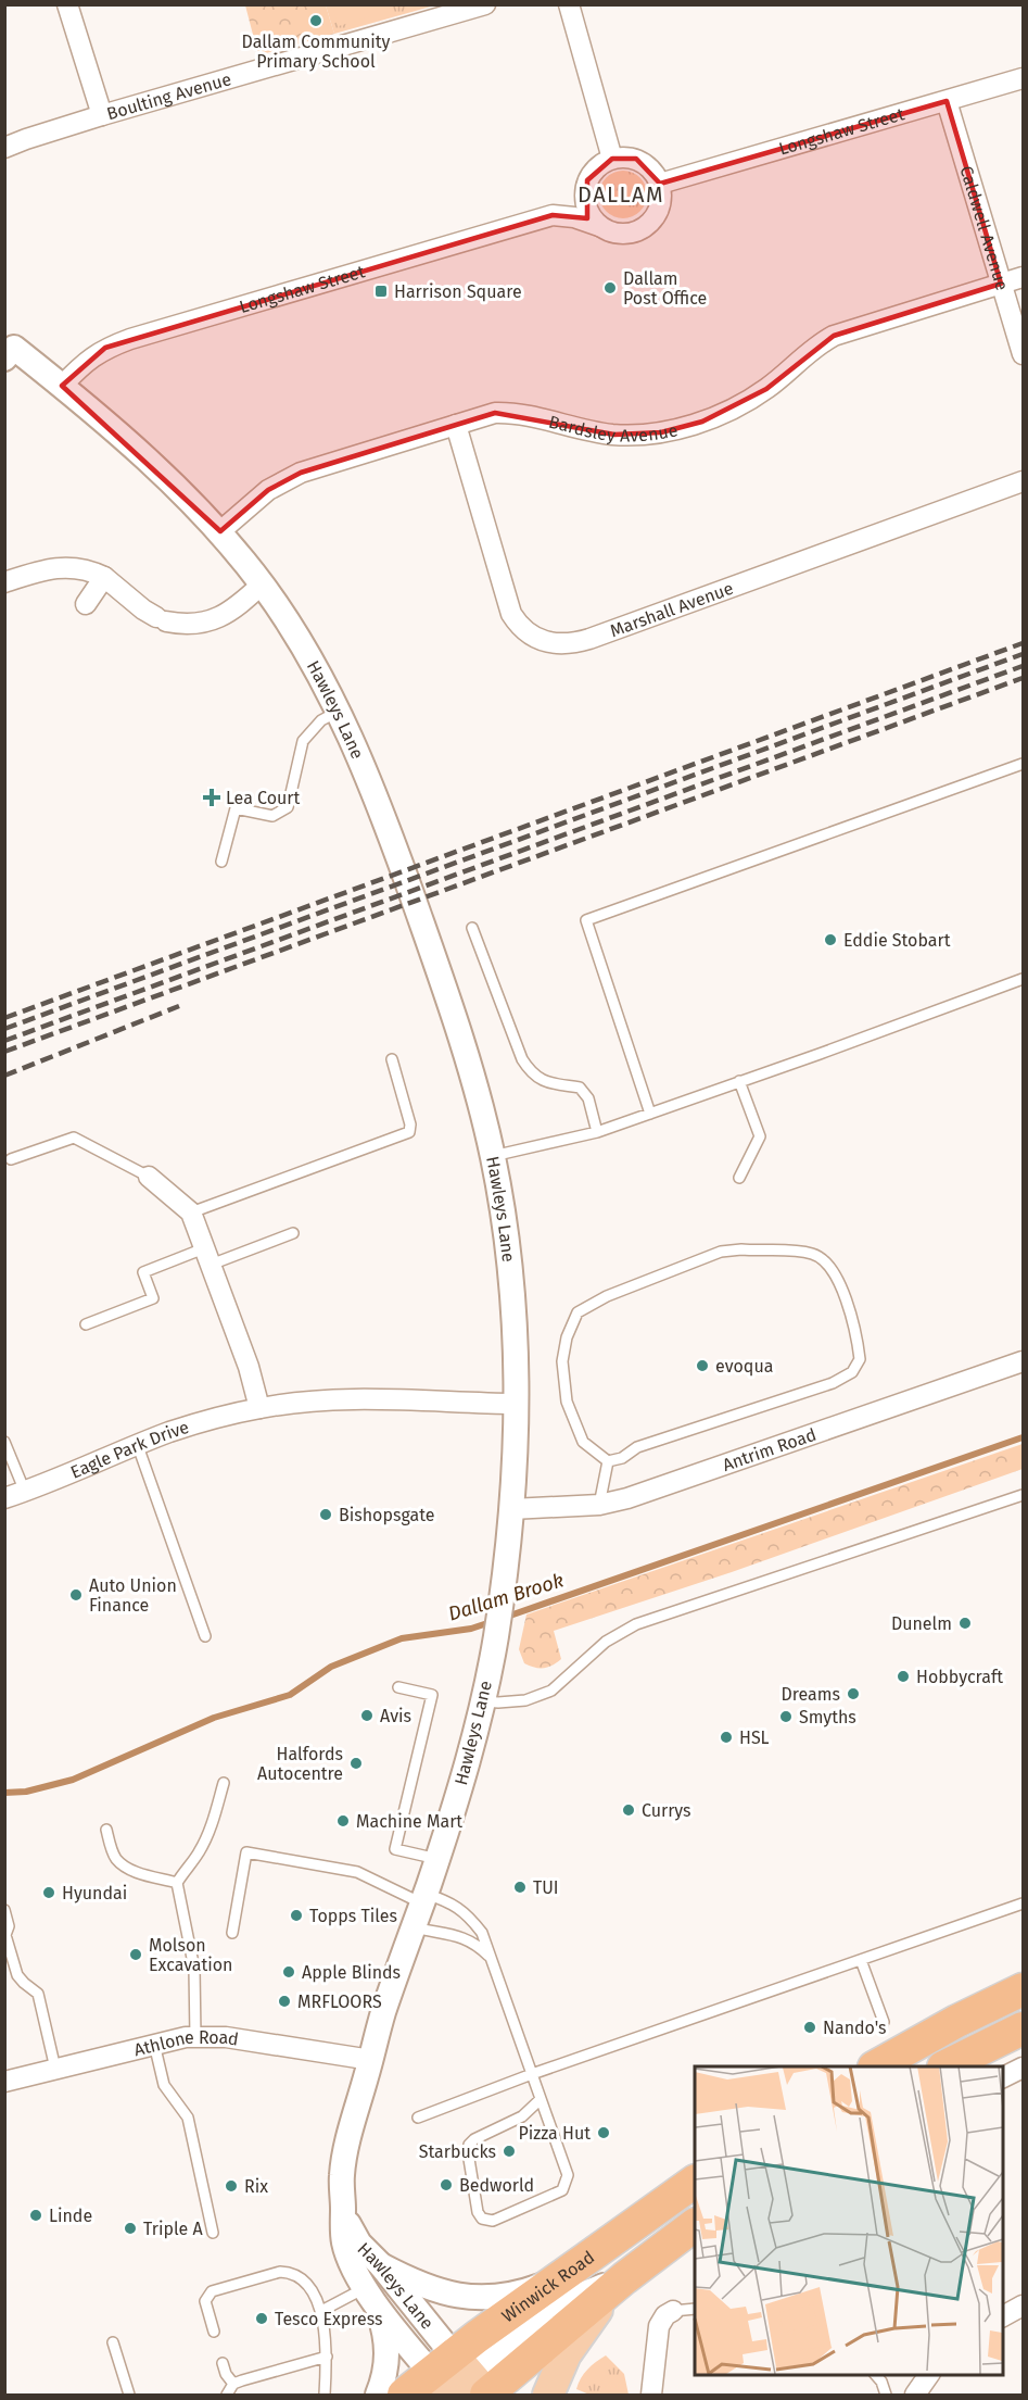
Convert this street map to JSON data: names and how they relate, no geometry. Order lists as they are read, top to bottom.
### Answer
{
  "streets": {
    "highway": ["Winwick Road"],
    "street": [
      "Boulting Avenue",
      "Longshaw Street",
      "Caldwell Avenue",
      "Bardsley Avenue",
      "Marshall Avenue",
      "Hawleys Lane",
      "Antrim Road",
      "Eagle Park Drive",
      "Athlone Road"
    ]
  },
  "crossings": [
    ["Longshaw Street", "Caldwell Avenue"],
    ["Longshaw Street", "Hawleys Lane"],
    ["Caldwell Avenue", "Bardsley Avenue"],
    ["Bardsley Avenue", "Marshall Avenue"],
    ["Bardsley Avenue", "Hawleys Lane"],
    ["Hawleys Lane", "Antrim Road"],
    ["Hawleys Lane", "Eagle Park Drive"],
    ["Hawleys Lane", "Athlone Road"],
    ["Hawleys Lane", "Winwick Road"]
  ],
  "districts": ["DALLAM"],
  "water": ["Dallam Brook"],
  "places": {
    "other": [
      "Dallam Community Primary School",
      "Dallam Post Office",
      "Eddie Stobart",
      "evoqua",
      "Bishopsgate",
      "Auto Union Finance",
      "Dunelm",
      "Hobbycraft",
      "Dreams",
      "Avis",
      "Smyths",
      "HSL",
      "Halfords Autocentre",
      "Currys",
      "Machine Mart",
      "TUI",
      "Hyundai",
      "Topps Tiles",
      "Molson Excavation",
      "Apple Blinds",
      "MRFLOORS",
      "Nando's",
      "Pizza Hut",
      "Starbucks",
      "Bedworld",
      "Rix",
      "Linde",
      "Triple A",
      "Tesco Express"
    ],
    "transit": ["Harrison Square"],
    "health": ["Lea Court"]
  }
}
